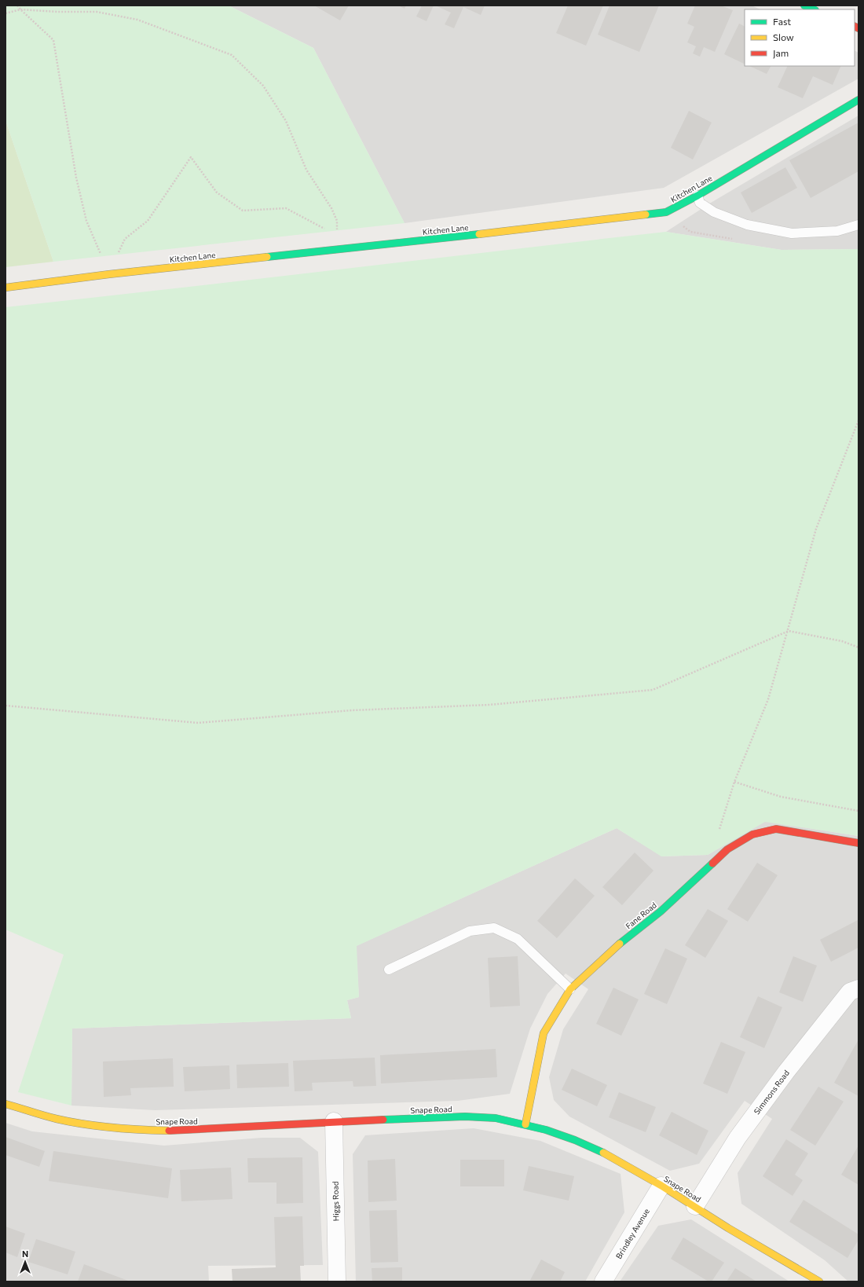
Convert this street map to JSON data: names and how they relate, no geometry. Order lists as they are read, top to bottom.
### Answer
{
  "streets": {
    "street": [
      "Kitchen Lane",
      "Fane Road",
      "Simmons Road",
      "Snape Road",
      "Higgs Road",
      "Brindley Avenue"
    ]
  },
  "crossings": [
    ["Fane Road", "Snape Road"],
    ["Simmons Road", "Snape Road"],
    ["Snape Road", "Higgs Road"],
    ["Snape Road", "Brindley Avenue"]
  ],
  "legend": ["Fast", "Slow", "Jam"],
  "north": "top"
}
